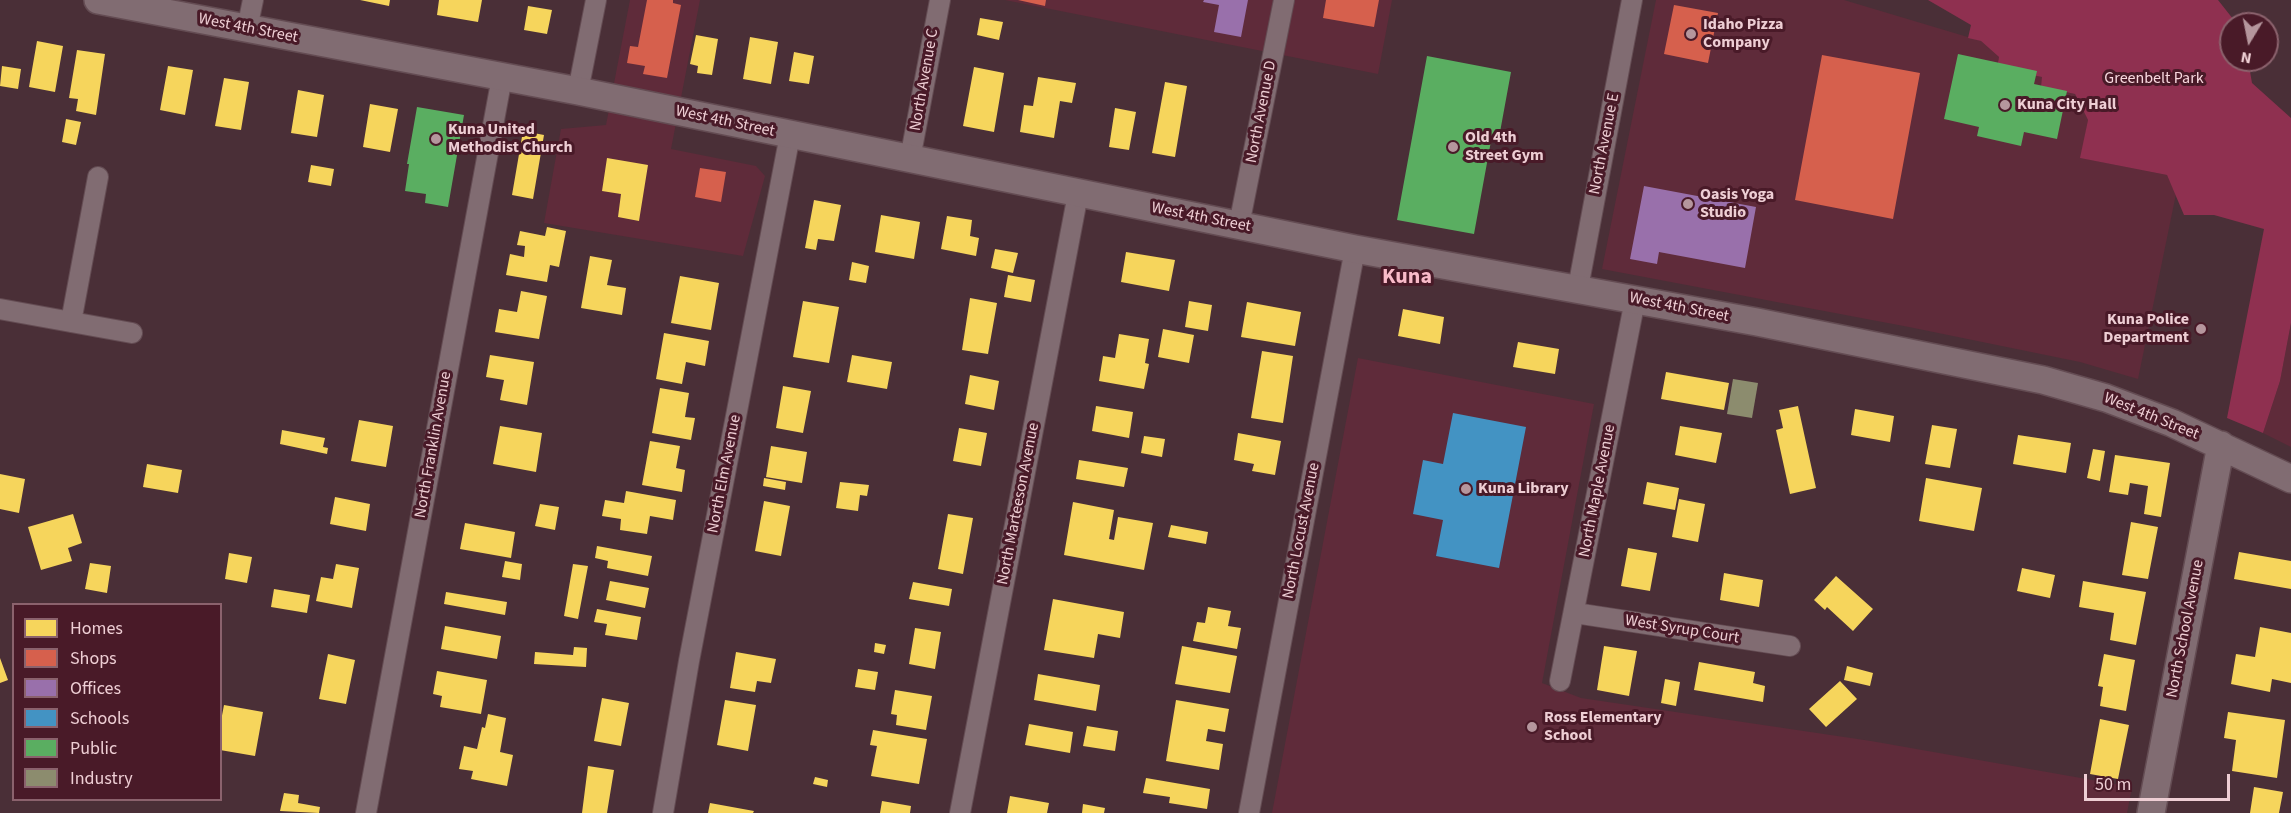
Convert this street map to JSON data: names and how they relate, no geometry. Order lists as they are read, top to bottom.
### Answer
{
  "streets": {
    "main road": ["West 4th Street", "North School Avenue"],
    "street": [
      "North Avenue C",
      "North Avenue D",
      "North Avenue E",
      "North Franklin Avenue",
      "North Elm Avenue",
      "North Maple Avenue",
      "North Marteeson Avenue",
      "North Locust Avenue",
      "West Syrup Court"
    ]
  },
  "crossings": [
    ["West 4th Street", "North Avenue C"],
    ["West 4th Street", "North Avenue D"],
    ["West 4th Street", "North Avenue E"],
    ["West 4th Street", "North Franklin Avenue"],
    ["West 4th Street", "North Elm Avenue"],
    ["West 4th Street", "North Maple Avenue"],
    ["West 4th Street", "North Marteeson Avenue"],
    ["West 4th Street", "North Locust Avenue"],
    ["West 4th Street", "North School Avenue"],
    ["North Maple Avenue", "West Syrup Court"]
  ],
  "districts": ["Kuna"],
  "parks": ["Greenbelt Park"],
  "places": [
    "Idaho Pizza Company",
    "Kuna City Hall",
    "Kuna United Methodist Church",
    "Old 4th Street Gym",
    "Oasis Yoga Studio",
    "Kuna Police Department",
    "Kuna Library",
    "Ross Elementary School"
  ],
  "legend": [
    "Homes",
    "Shops",
    "Offices",
    "Schools",
    "Public",
    "Industry"
  ],
  "scale_bar": "50 m",
  "north": "bottom"
}
